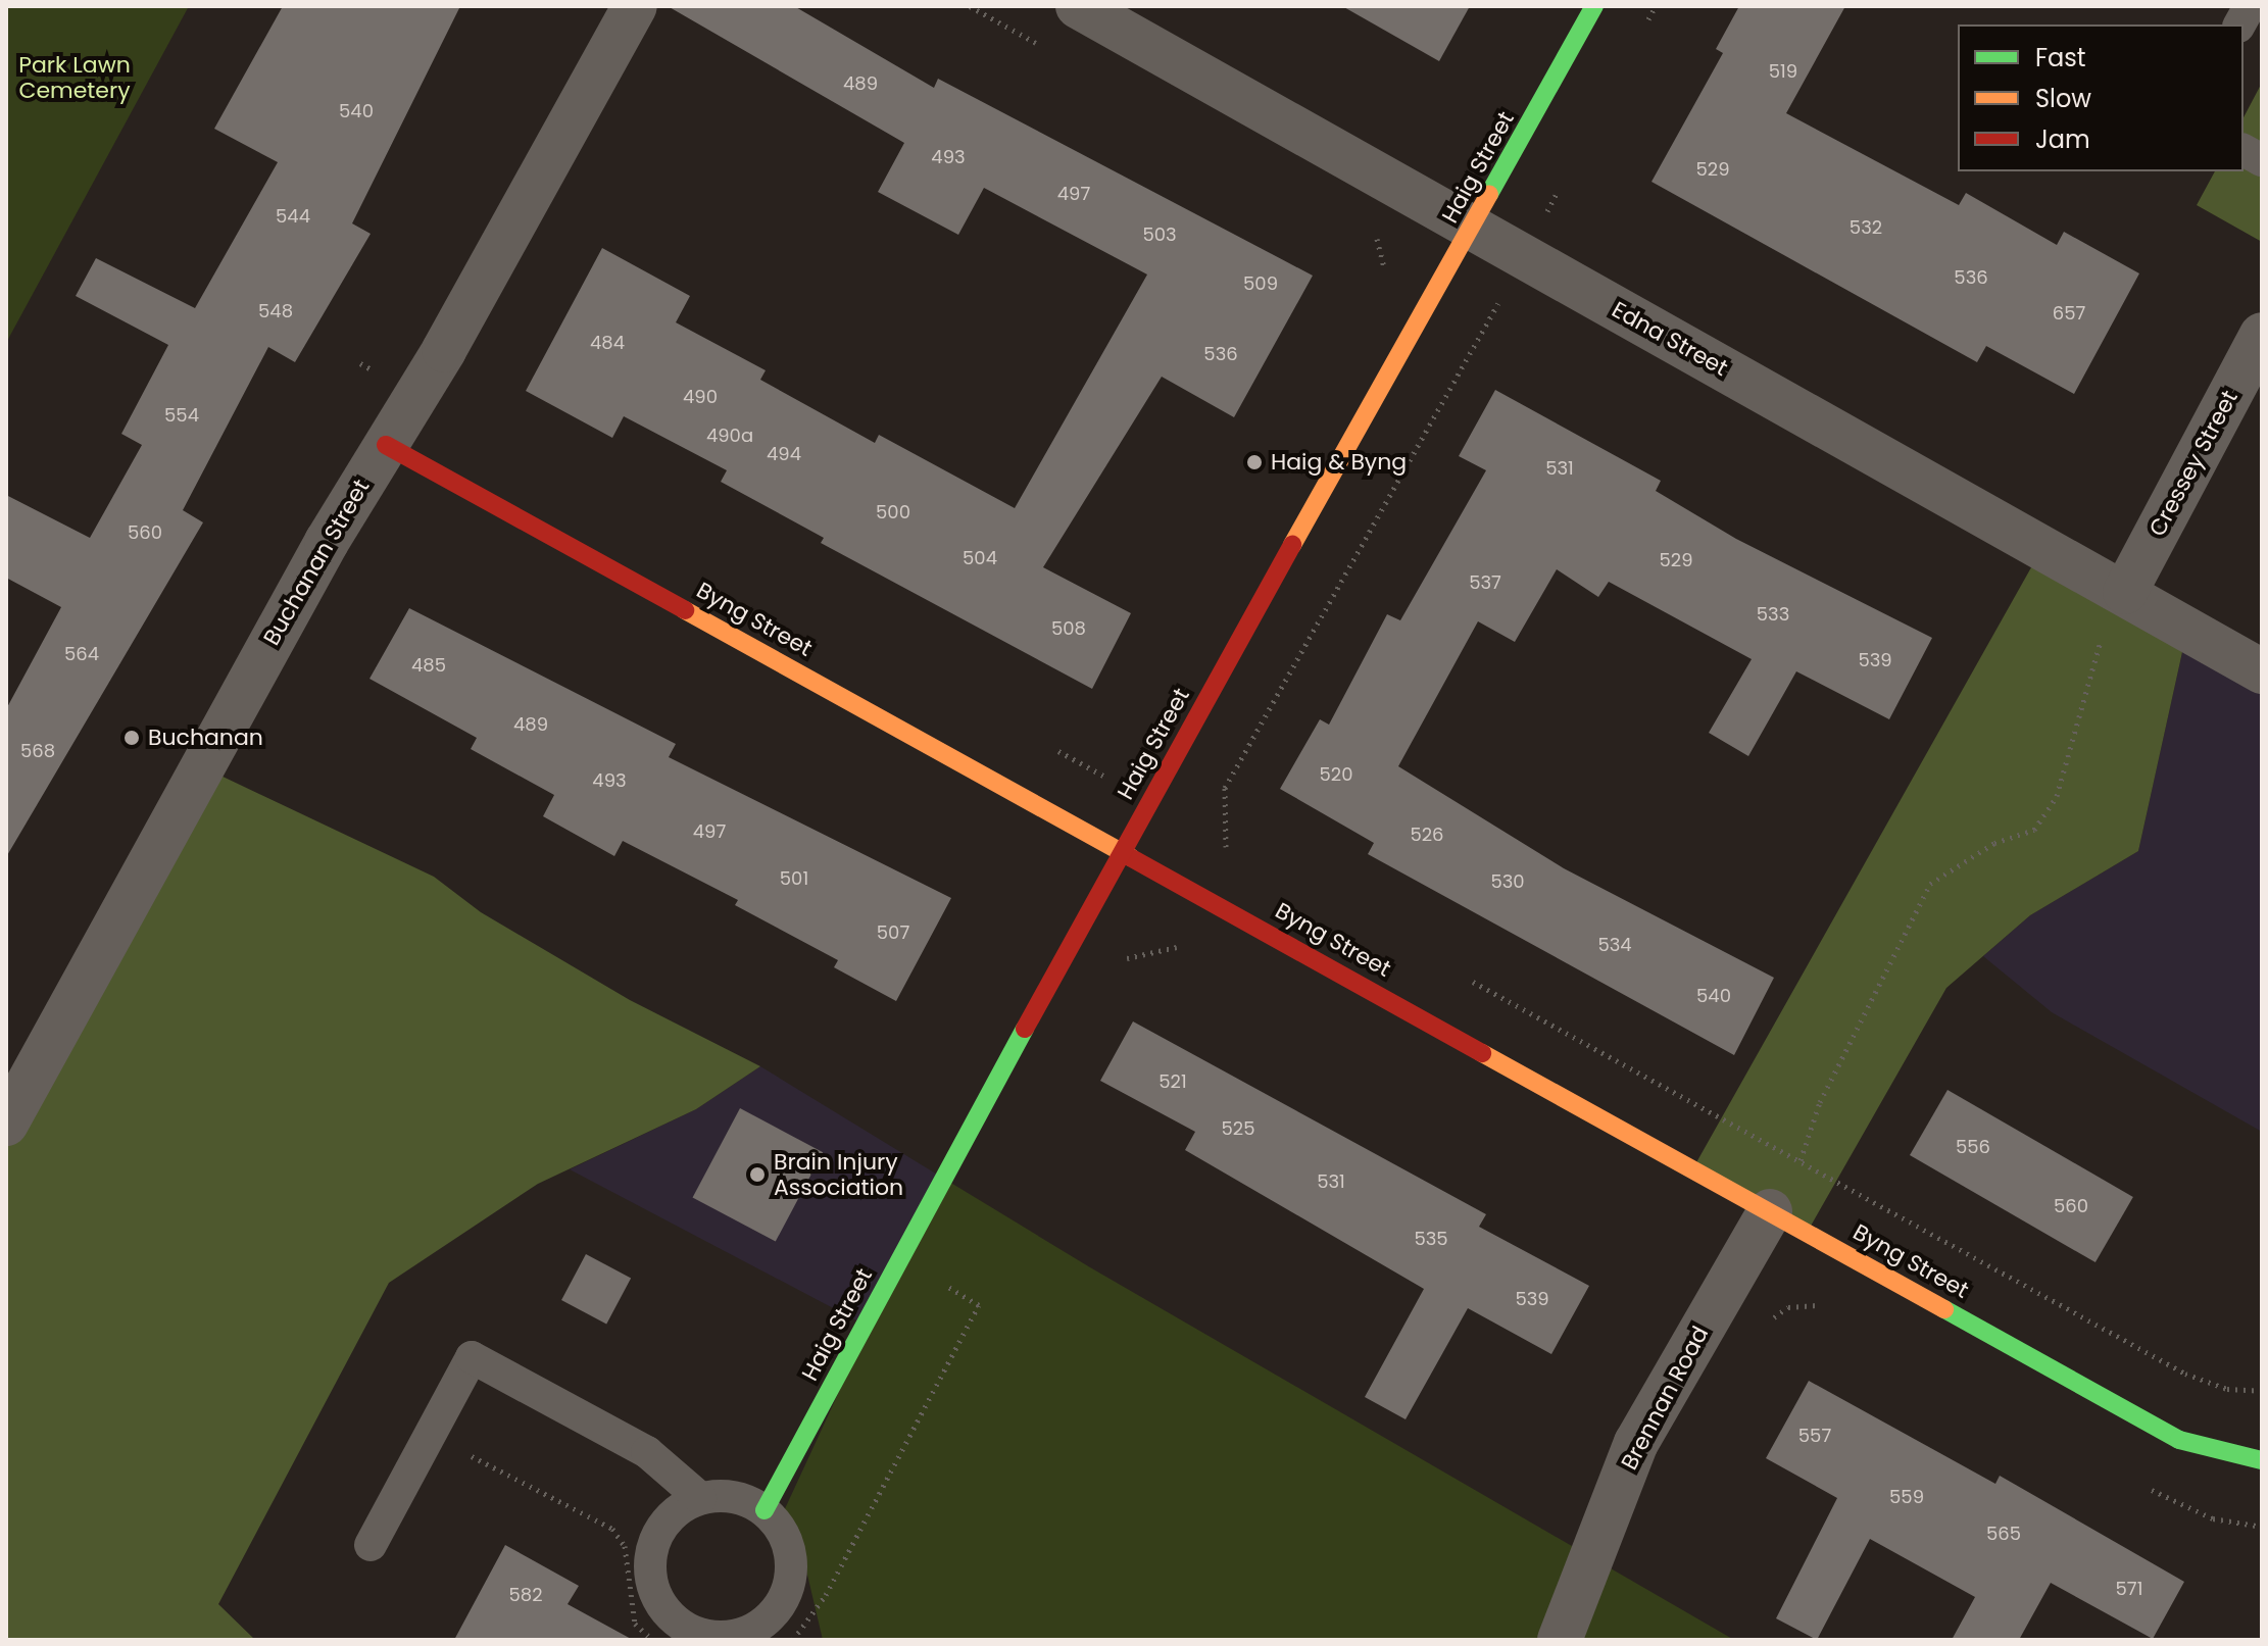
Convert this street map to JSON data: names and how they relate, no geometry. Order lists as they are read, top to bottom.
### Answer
{
  "streets": {
    "street": [
      "Haig Street",
      "Edna Street",
      "Cressey Street",
      "Buchanan Street",
      "Byng Street",
      "Brennan Road"
    ]
  },
  "crossings": [
    ["Haig Street", "Edna Street"],
    ["Haig Street", "Byng Street"],
    ["Edna Street", "Cressey Street"],
    ["Buchanan Street", "Byng Street"],
    ["Byng Street", "Brennan Road"]
  ],
  "parks": ["Park Lawn Cemetery"],
  "places": ["Haig & Byng", "Buchanan", "Brain Injury Association"],
  "house_numbers": [
    "519",
    "489",
    "540",
    "493",
    "529",
    "497",
    "544",
    "532",
    "503",
    "536",
    "509",
    "548",
    "657",
    "484",
    "536",
    "490",
    "554",
    "490a",
    "494",
    "531",
    "500",
    "560",
    "504",
    "529",
    "537",
    "533",
    "508",
    "564",
    "539",
    "485",
    "489",
    "568",
    "520",
    "493",
    "497",
    "526",
    "501",
    "530",
    "507",
    "534",
    "540",
    "521",
    "525",
    "556",
    "531",
    "560",
    "535",
    "539",
    "557",
    "559",
    "565",
    "571",
    "582"
  ],
  "legend": ["Fast", "Slow", "Jam"]
}
